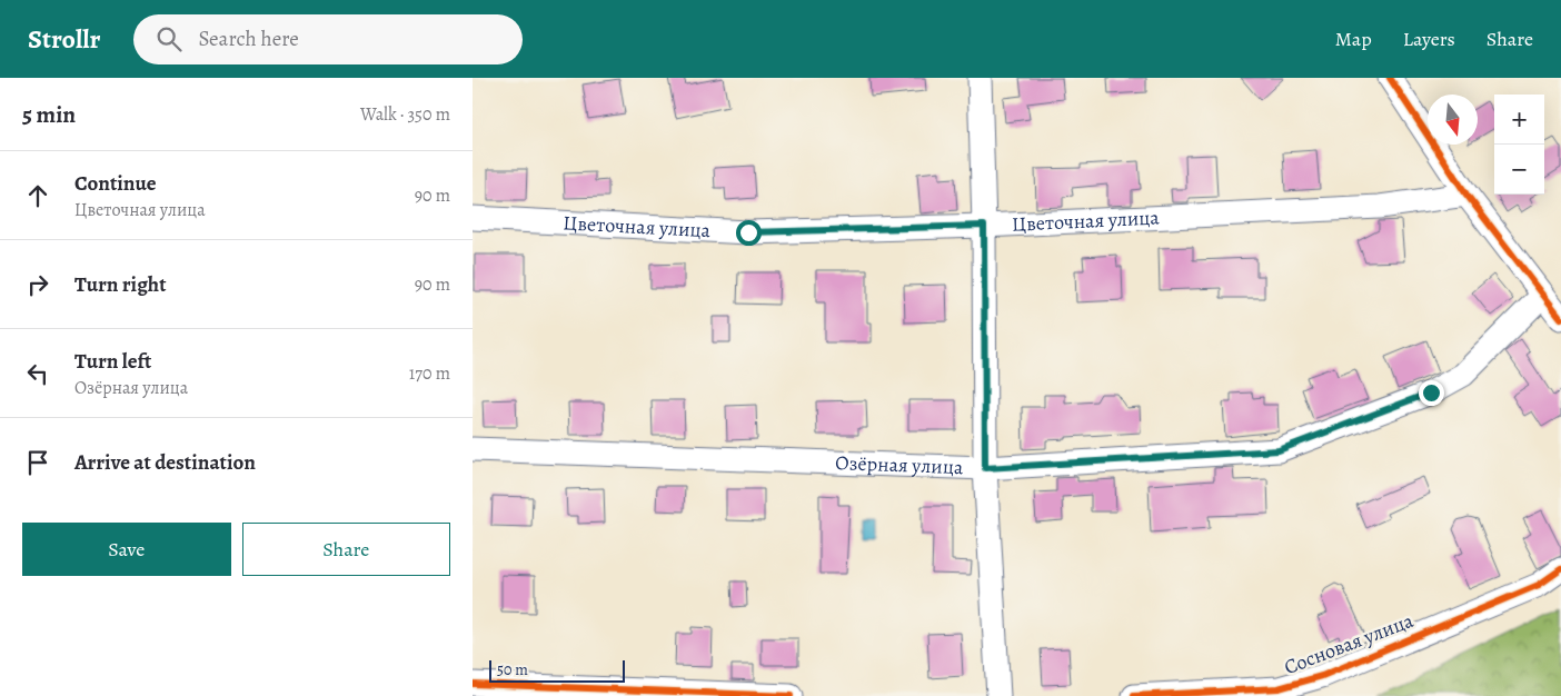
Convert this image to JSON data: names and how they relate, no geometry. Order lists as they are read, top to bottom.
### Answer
{
  "streets": {
    "street": ["Цветочная улица", "Озёрная улица", "Сосновая улица"]
  },
  "scale_bar": "50 m",
  "north": "bottom",
  "page": {
    "header": "Strollr",
    "search": "Search here",
    "nav": ["Map", "Layers", "Share"],
    "heading": ["5 min", "Walk · 350 m"],
    "map_buttons": ["+", "−"],
    "list": [
      ["Continue", "Цветочная улица", "90 m"],
      ["Turn right", "90 m"],
      ["Turn left", "Озёрная улица", "170 m"],
      "Arrive at destination"
    ],
    "buttons": ["Save", "Share"],
    "scale": "50 m"
  }
}
